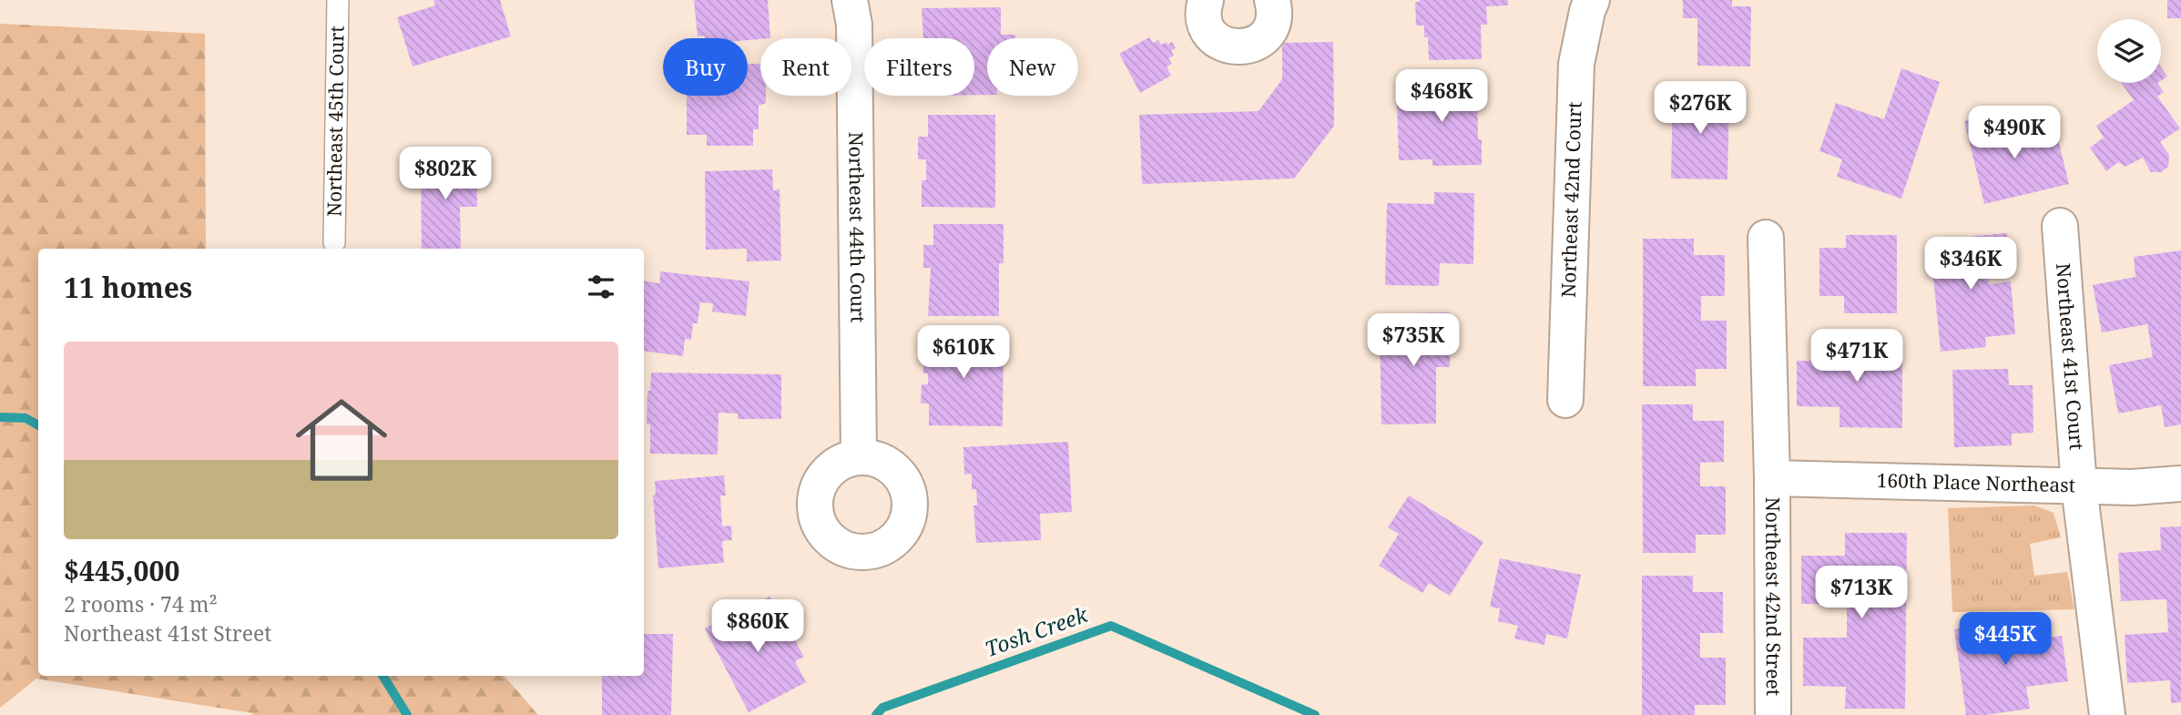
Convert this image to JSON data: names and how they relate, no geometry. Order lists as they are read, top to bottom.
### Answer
{
  "streets": {
    "street": [
      "Northeast 42nd Court",
      "Northeast 44th Court",
      "Northeast 41st Court",
      "160th Place Northeast",
      "Northeast 42nd Street"
    ],
    "lane": ["Northeast 45th Court"]
  },
  "crossings": [
    ["Northeast 41st Court", "160th Place Northeast"],
    ["160th Place Northeast", "Northeast 42nd Street"]
  ],
  "water": ["Tosh Creek"],
  "page": {
    "chip": [
      "Buy",
      "Rent",
      "Filters",
      "New"
    ],
    "price": [
      "$468K",
      "$276K",
      "$490K",
      "$802K",
      "$346K",
      "$735K",
      "$610K",
      "$471K",
      "$713K",
      "$860K",
      "$445K"
    ],
    "heading": "11 homes",
    "list": [
      {
        "name": "$445,000",
        "note": "2 rooms · 74 m² · Northeast 41st Street"
      }
    ]
  }
}
